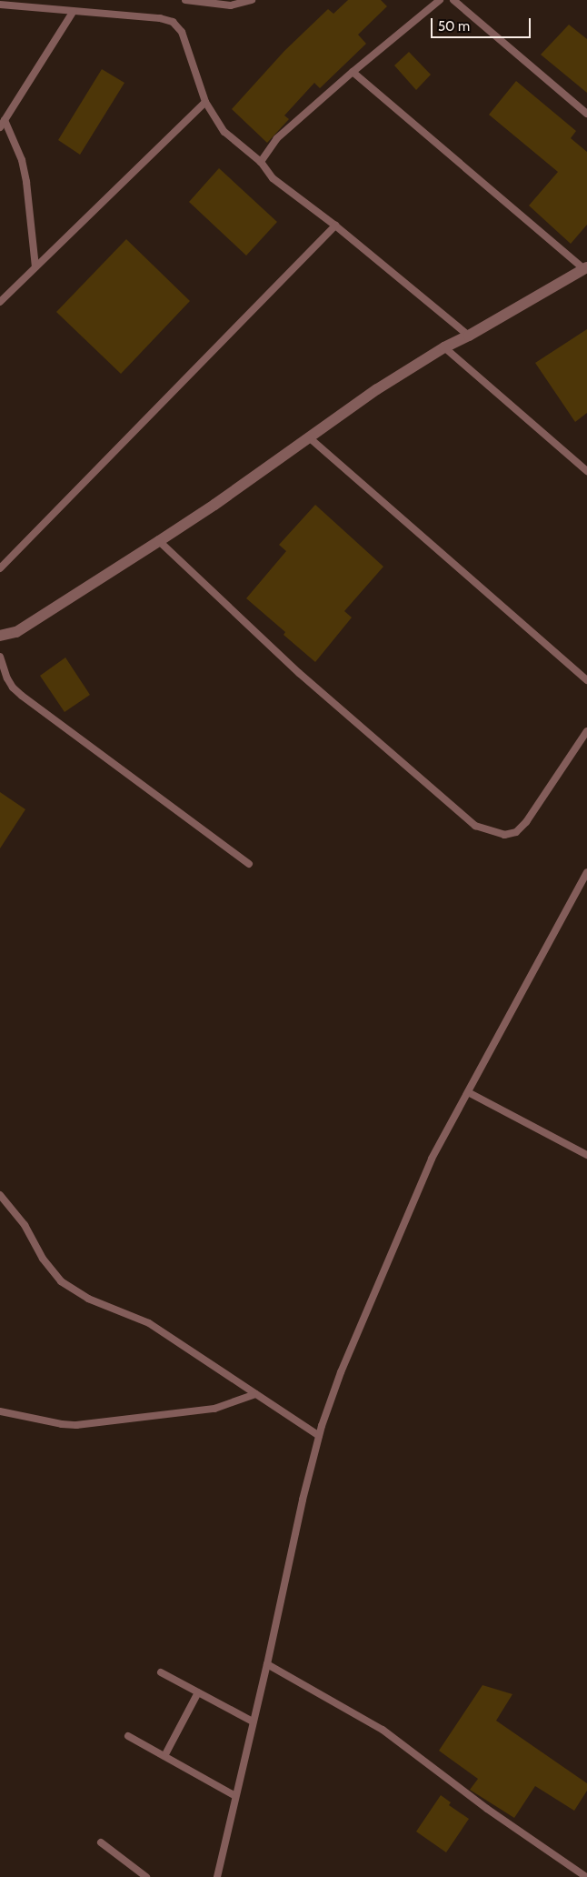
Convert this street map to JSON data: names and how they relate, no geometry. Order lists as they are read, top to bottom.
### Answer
{
  "scale_bar": "50 m"
}
